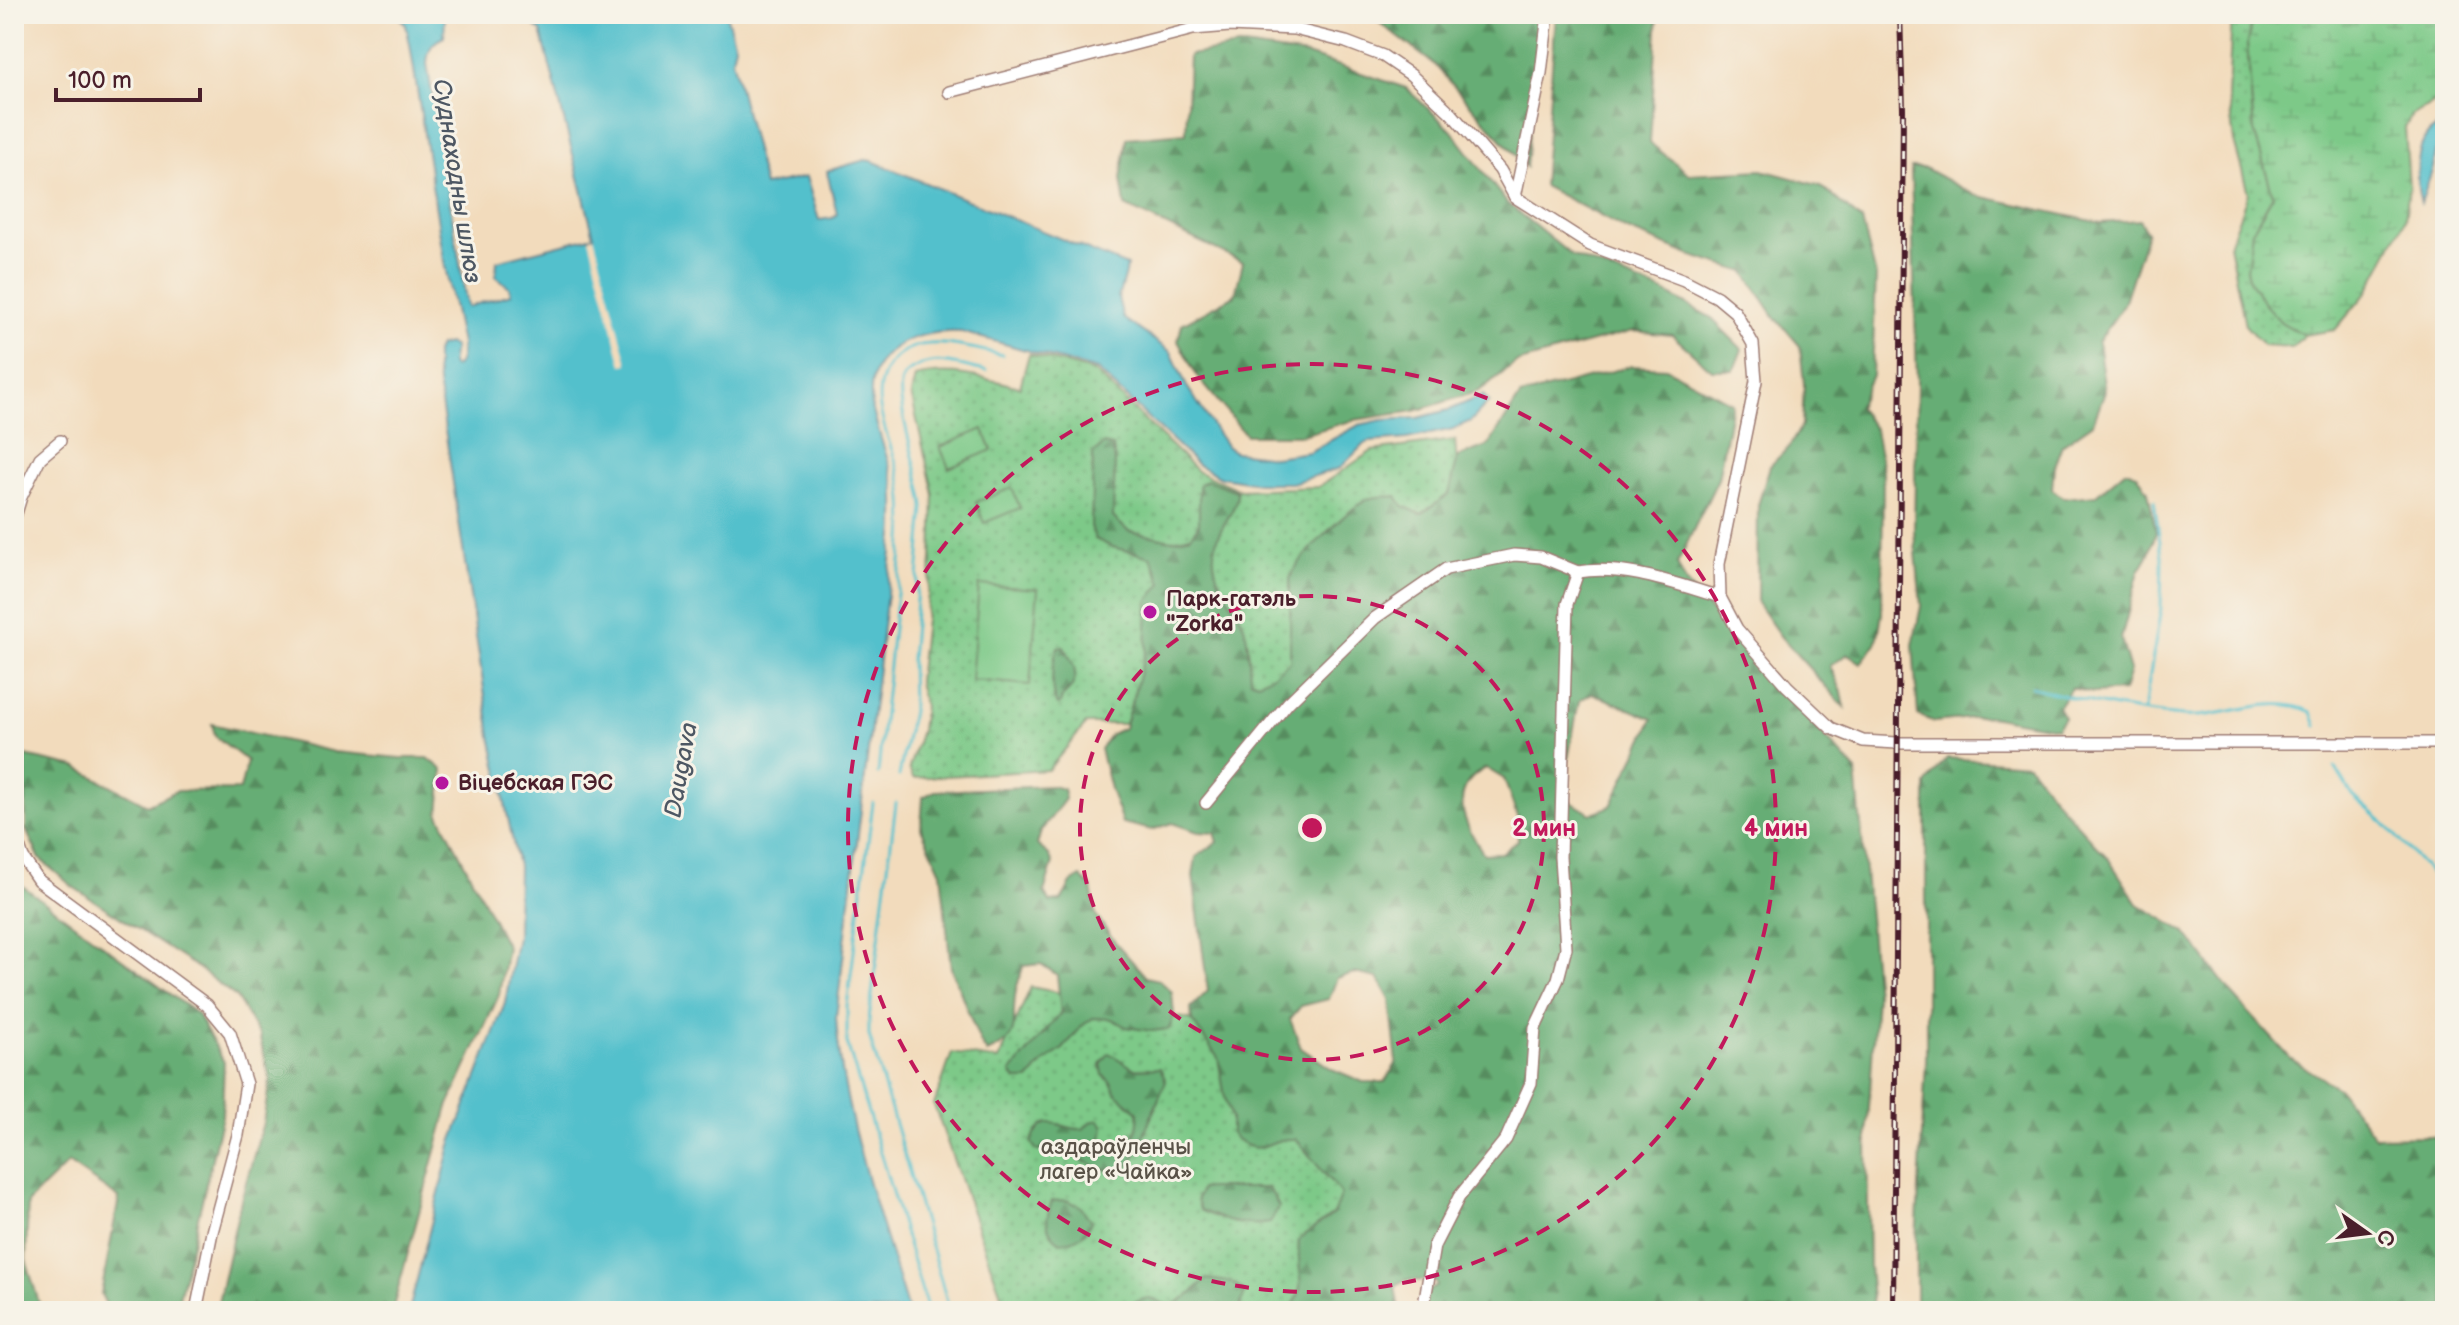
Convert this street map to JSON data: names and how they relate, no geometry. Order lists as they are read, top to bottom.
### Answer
{
  "water": ["Суднаходны шлюз", "Daugava"],
  "parks": ["аздараўленчы лагер «Чайка»"],
  "places": ["Парк-гатэль \"Zorka\"", "Віцебская ГЭС"],
  "scale_bar": "100 m",
  "north": "right",
  "rings": ["2 мин", "4 мин"]
}
